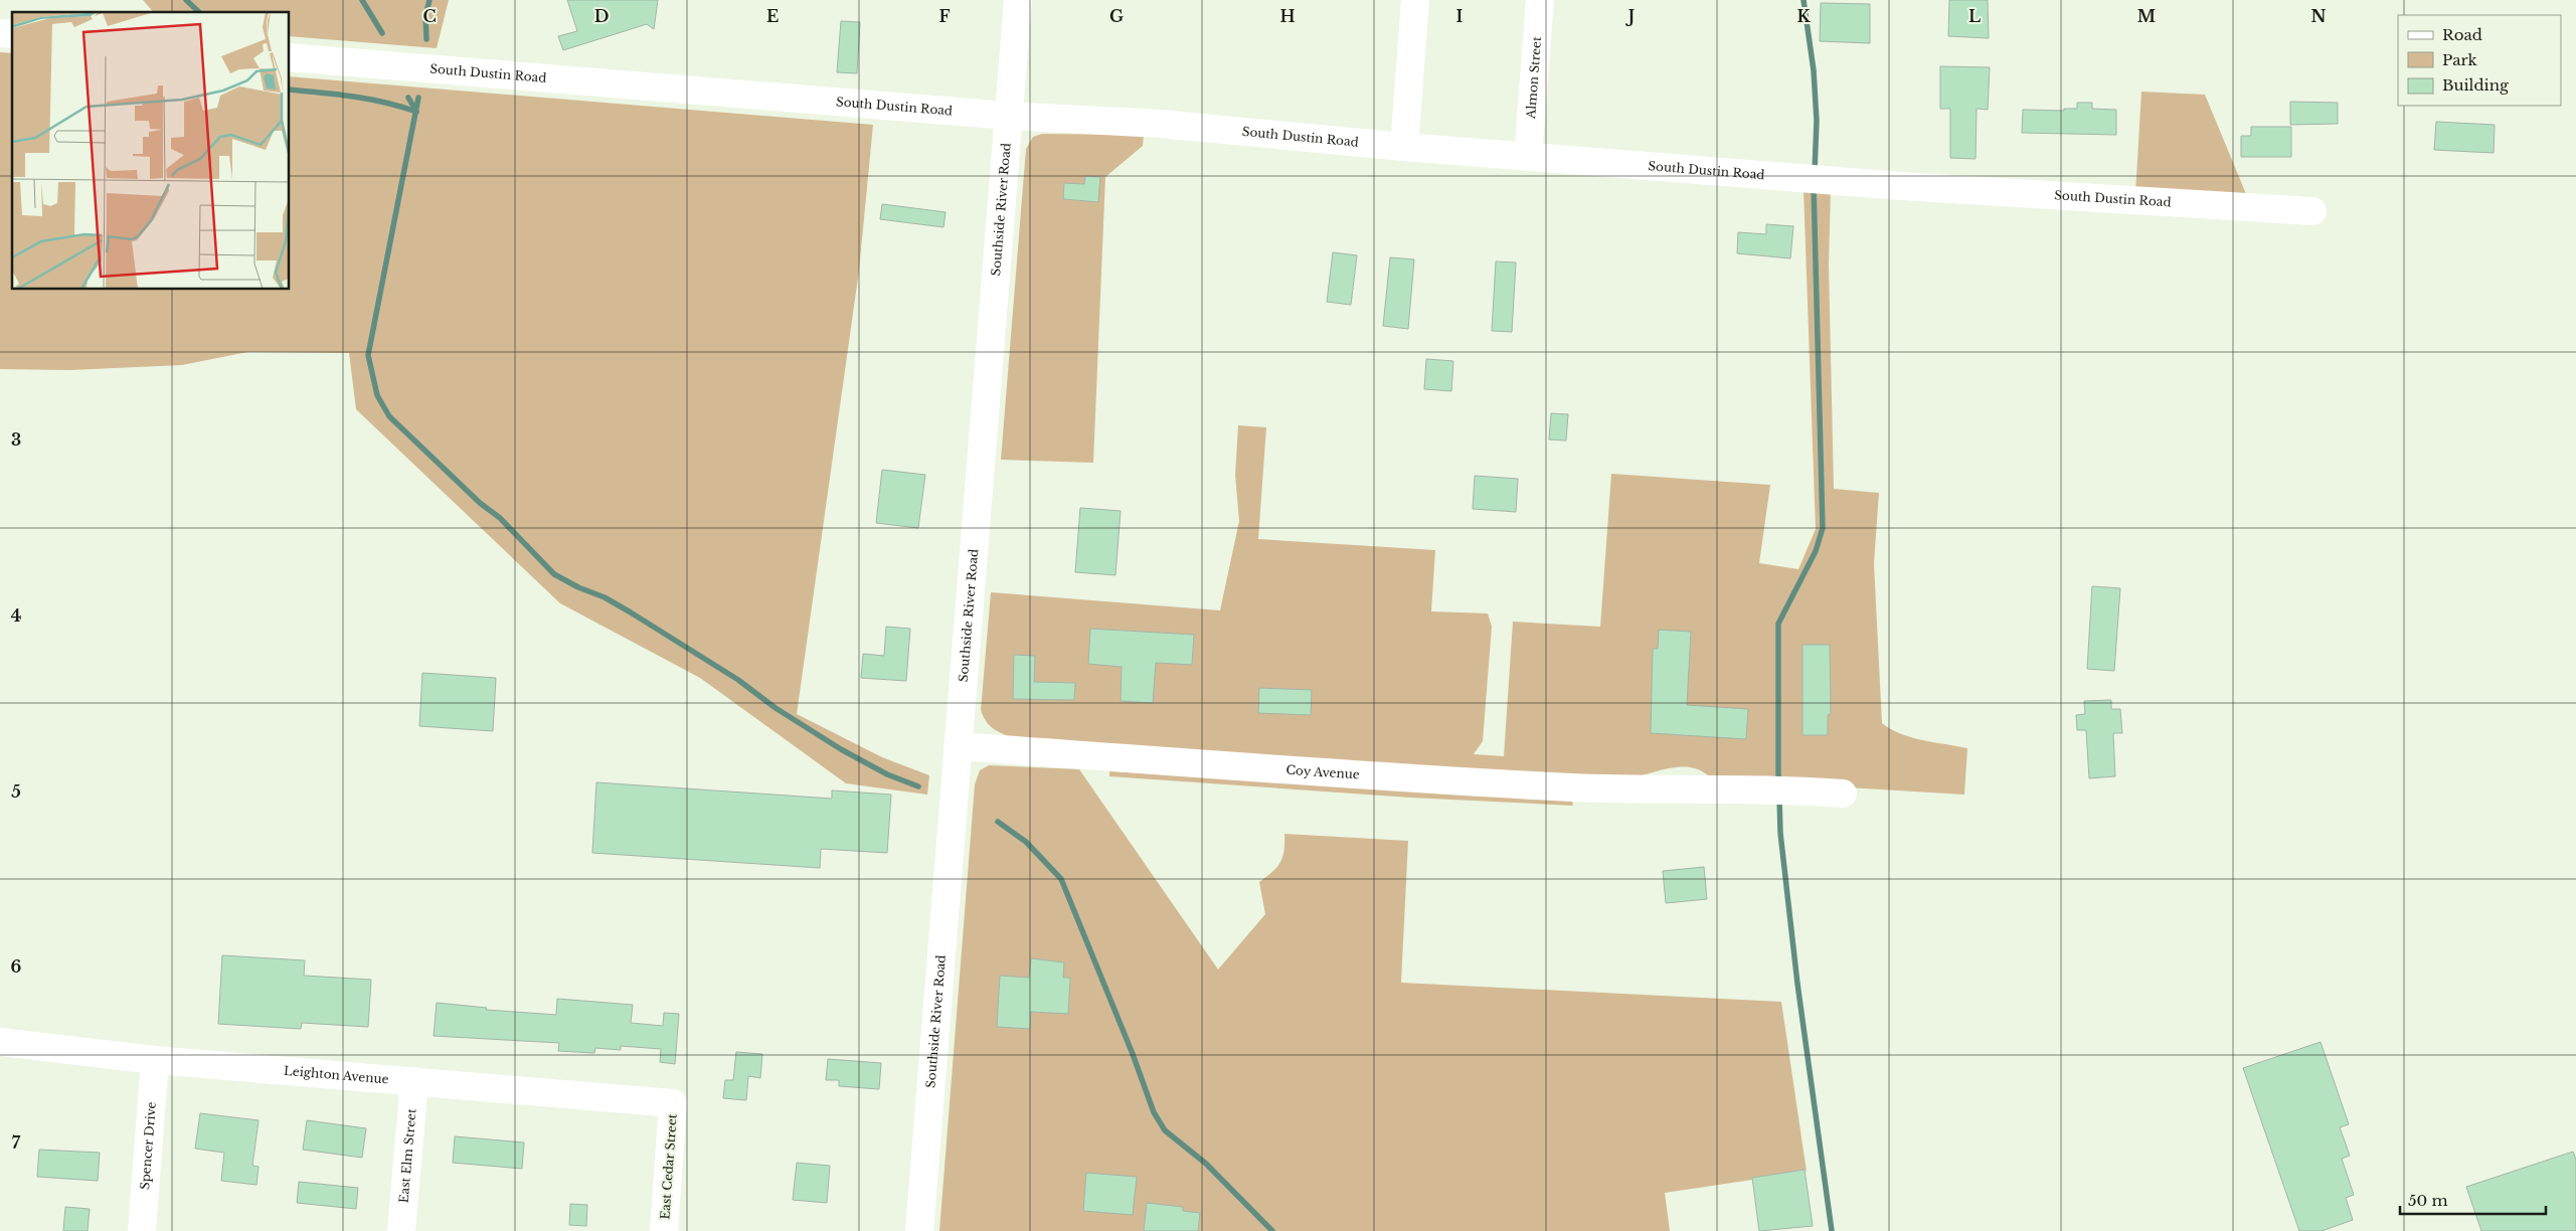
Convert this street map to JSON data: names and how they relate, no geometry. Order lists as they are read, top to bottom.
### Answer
{
  "streets": {
    "street": [
      "South Dustin Road",
      "Almon Street",
      "Southside River Road",
      "Coy Avenue",
      "Leighton Avenue",
      "Spencer Drive",
      "East Elm Street",
      "East Cedar Street"
    ]
  },
  "crossings": [
    ["South Dustin Road", "Almon Street"],
    ["South Dustin Road", "Southside River Road"],
    ["Southside River Road", "Coy Avenue"],
    ["Leighton Avenue", "Spencer Drive"],
    ["Leighton Avenue", "East Elm Street"],
    ["Leighton Avenue", "East Cedar Street"]
  ],
  "legend": ["Road", "Park", "Building"],
  "scale_bar": "50 m",
  "grid": {
    "columns": [
      "C",
      "D",
      "E",
      "F",
      "G",
      "H",
      "I",
      "J",
      "K",
      "L",
      "M",
      "N"
    ],
    "rows": [
      "3",
      "4",
      "5",
      "6",
      "7"
    ]
  }
}
